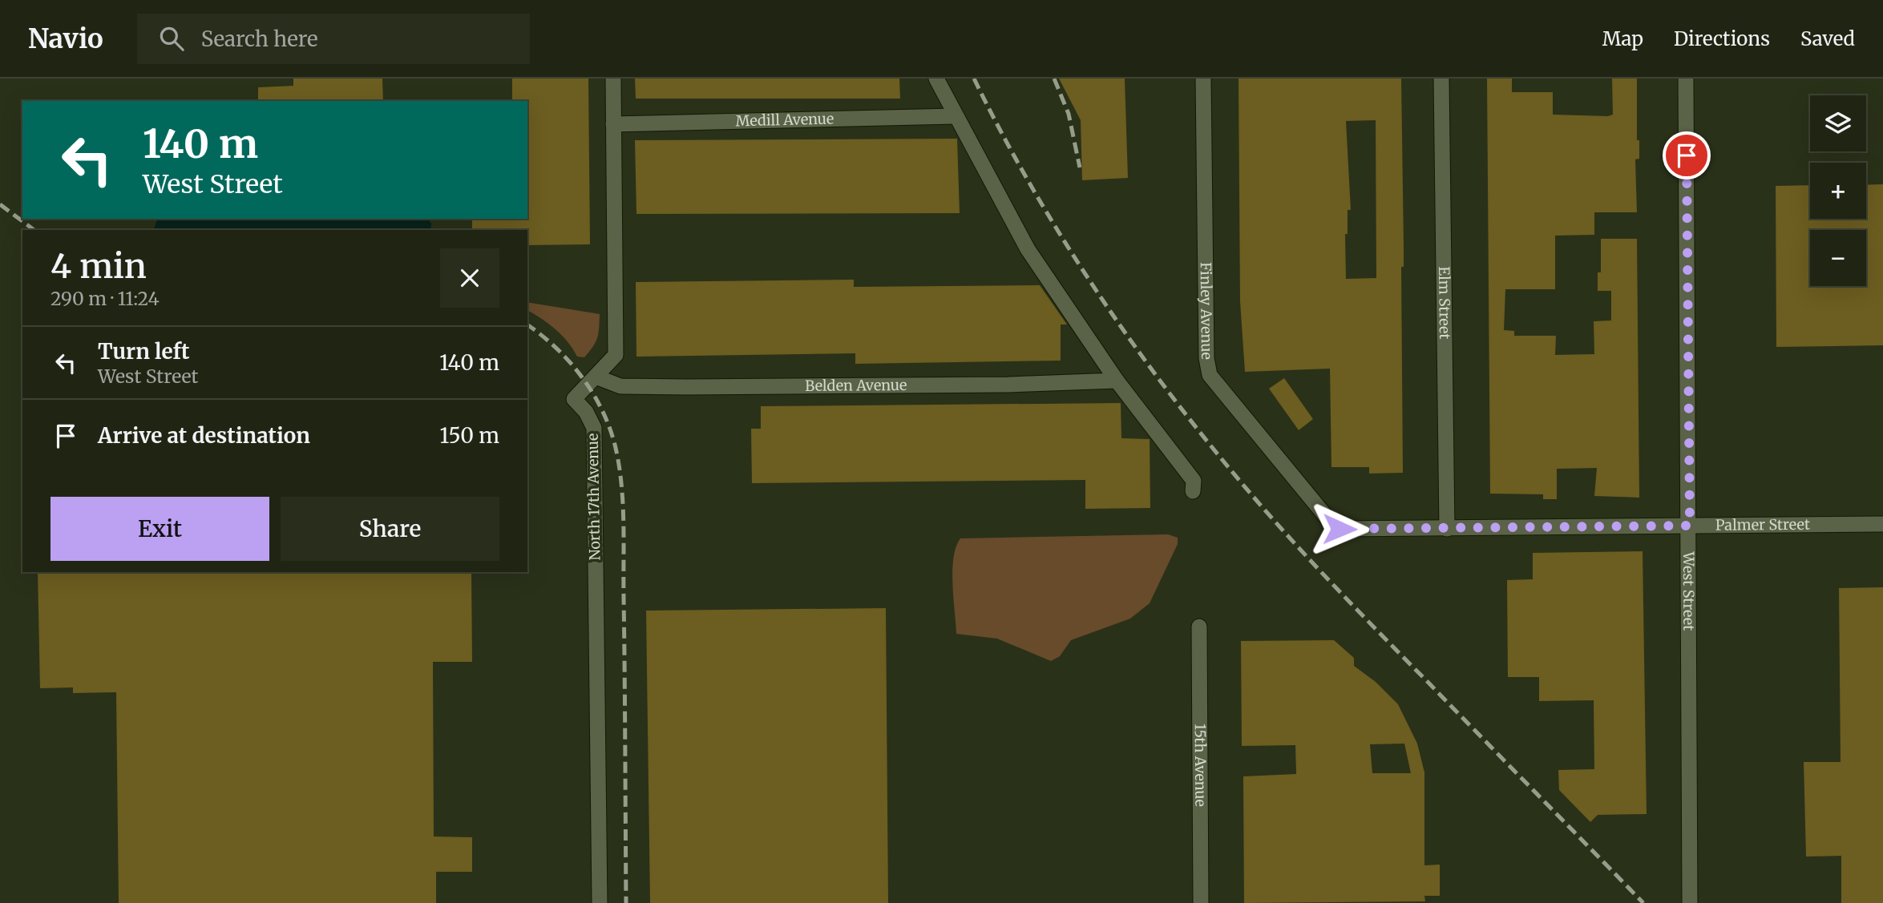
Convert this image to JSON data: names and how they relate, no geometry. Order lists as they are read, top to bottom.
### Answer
{
  "streets": {
    "street": [
      "Medill Avenue",
      "Elm Street",
      "Finley Avenue",
      "Belden Avenue",
      "North 17th Avenue",
      "Palmer Street",
      "West Street",
      "15th Avenue"
    ]
  },
  "crossings": [
    ["Medill Avenue", "North 17th Avenue"],
    ["Elm Street", "Palmer Street"],
    ["Finley Avenue", "Palmer Street"],
    ["Belden Avenue", "North 17th Avenue"],
    ["Palmer Street", "West Street"]
  ],
  "page": {
    "header": "Navio",
    "search": "Search here",
    "nav": ["Map", "Directions", "Saved"],
    "map_buttons": ["+", "−"],
    "turn": ["140 m", "West Street"],
    "heading": ["4 min", "290 m · 11:24"],
    "list": [
      {
        "name": "Turn left",
        "note": "West Street",
        "value": "140 m"
      },
      {
        "name": "Arrive at destination",
        "value": "150 m"
      }
    ],
    "buttons": ["Exit", "Share"]
  }
}
